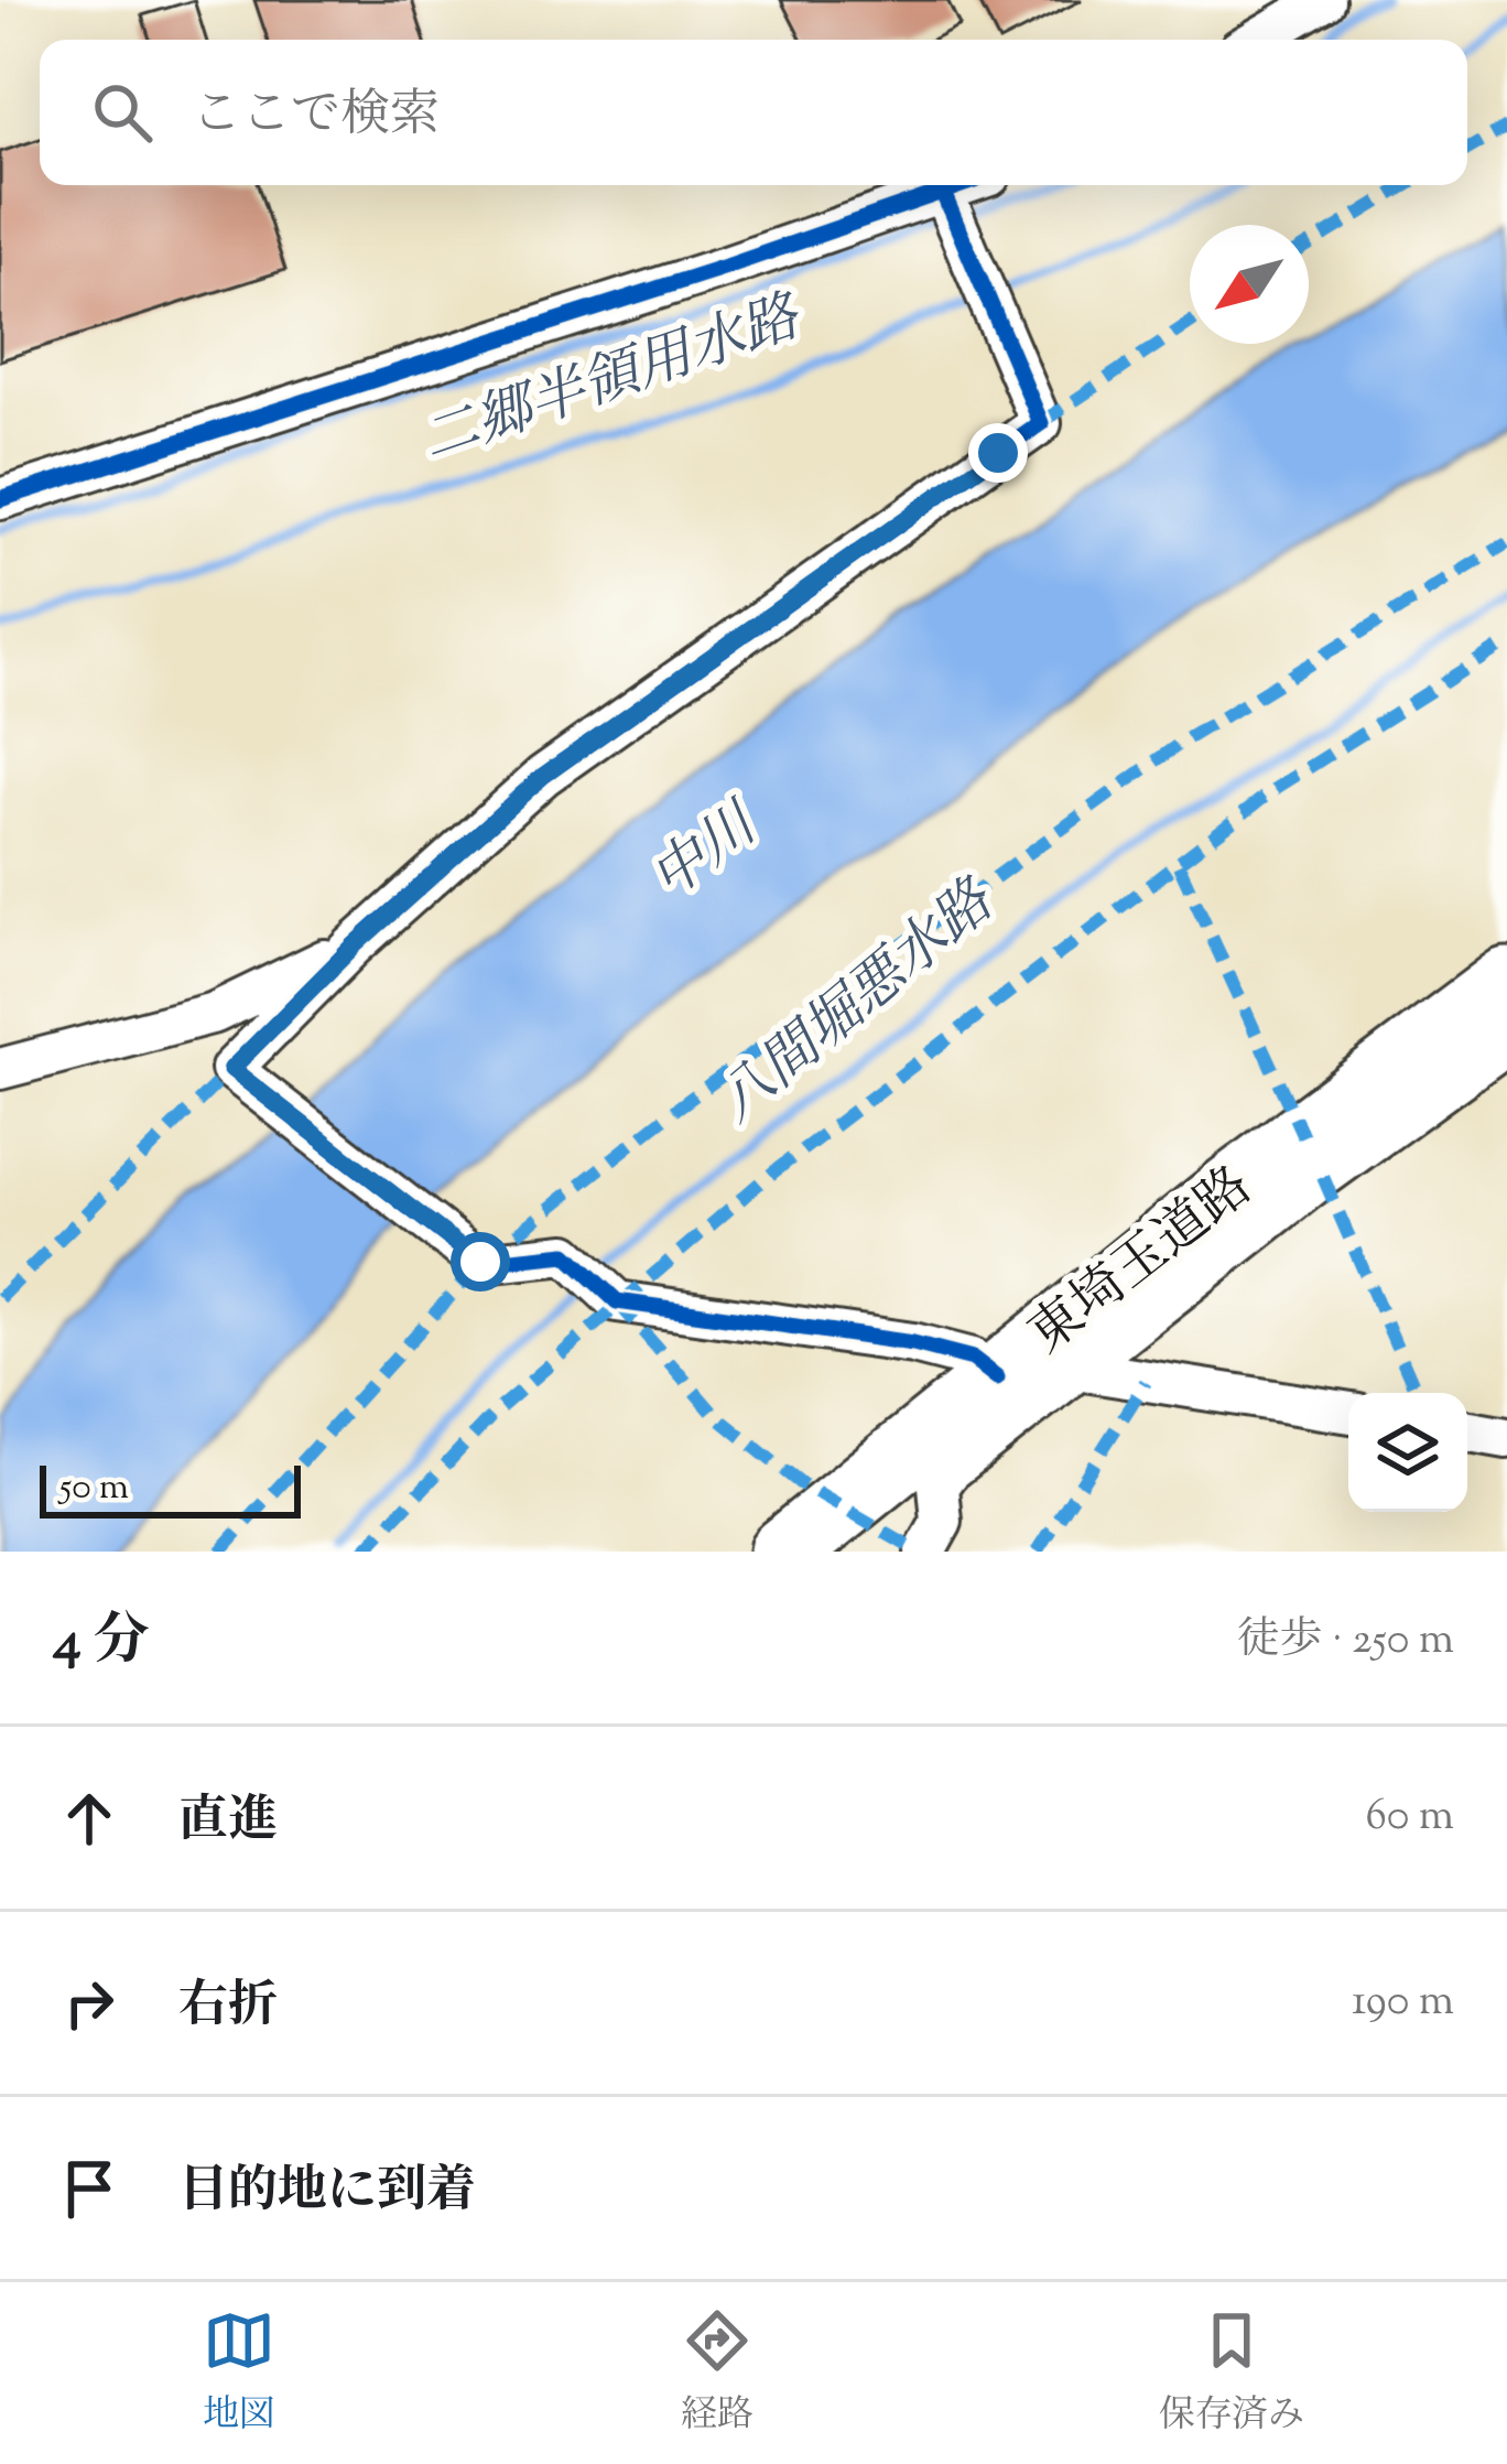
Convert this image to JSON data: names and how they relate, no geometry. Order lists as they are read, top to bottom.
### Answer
{
  "streets": {
    "highway": ["東埼玉道路"]
  },
  "water": ["二郷半領用水路", "中川", "八間堀悪水路"],
  "scale_bar": "50 m",
  "north": "bottom left",
  "page": {
    "search": "ここで検索",
    "scale": "50 m",
    "heading": ["4 分", "徒歩 · 250 m"],
    "list": [
      ["直進", "60 m"],
      ["右折", "190 m"],
      "目的地に到着"
    ],
    "nav": ["地図", "経路", "保存済み"]
  }
}
